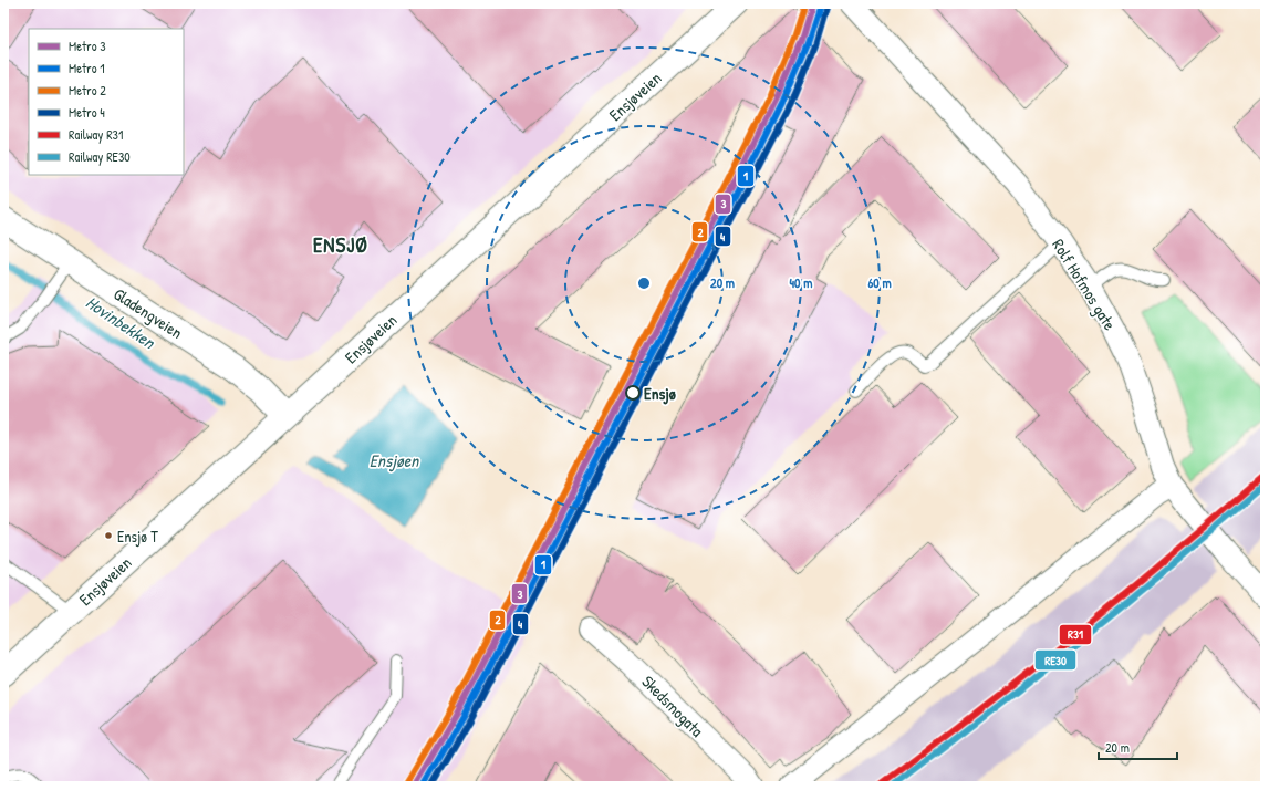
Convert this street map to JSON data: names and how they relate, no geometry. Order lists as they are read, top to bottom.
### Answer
{
  "streets": {
    "main road": ["Ensjøveien", "Gladengveien"],
    "street": ["Rolf Hofmos gate", "Skedsmogata"]
  },
  "crossings": [
    ["Ensjøveien", "Gladengveien"]
  ],
  "districts": ["ENSJØ"],
  "water": ["Hovinbekken", "Ensjøen"],
  "places": ["Ensjø", "Ensjø T"],
  "lines": [
    "metro line 3",
    "metro line 2",
    "metro line 1",
    "metro line 4",
    "rail line R31",
    "rail line RE30"
  ],
  "legend": [
    "Metro 3",
    "Metro 1",
    "Metro 2",
    "Metro 4",
    "Railway R31",
    "Railway RE30"
  ],
  "scale_bar": "20 m",
  "rings": ["20 m", "40 m", "60 m"]
}
